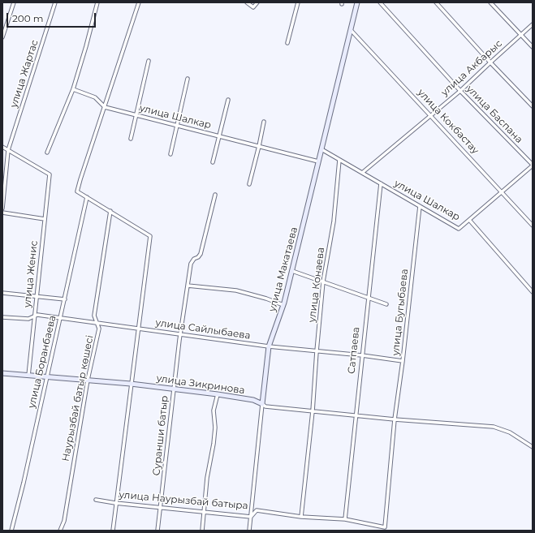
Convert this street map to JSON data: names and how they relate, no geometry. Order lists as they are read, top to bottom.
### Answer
{
  "streets": {
    "street": [
      "улица Акбарыс",
      "улица Жартас",
      "улица Баспана",
      "улица Шалкар",
      "улица Кокбастау",
      "улица Макатаева",
      "улица Женис",
      "улица Конаева",
      "улица Бугыбаева",
      "улица Сайлыбаева",
      "Сатпаева",
      "улица Боранбаева",
      "улица Зикринова",
      "Наурызбай батыр көшесі",
      "Суранши батыр",
      "улица Наурызбай батыра"
    ]
  },
  "crossings": [
    ["улица Акбарыс", "улица Баспана"],
    ["улица Акбарыс", "улица Шалкар"],
    ["улица Акбарыс", "улица Кокбастау"],
    ["улица Жартас", "улица Женис"],
    ["улица Баспана", "улица Шалкар"],
    ["улица Шалкар", "улица Кокбастау"],
    ["улица Шалкар", "улица Макатаева"],
    ["улица Шалкар", "улица Конаева"],
    ["улица Шалкар", "улица Бугыбаева"],
    ["улица Шалкар", "Сатпаева"],
    ["улица Кокбастау", "улица Макатаева"],
    ["улица Макатаева", "улица Сайлыбаева"],
    ["улица Макатаева", "улица Зикринова"],
    ["улица Макатаева", "улица Наурызбай батыра"],
    ["улица Женис", "улица Сайлыбаева"],
    ["улица Женис", "улица Зикринова"],
    ["улица Конаева", "улица Сайлыбаева"],
    ["улица Конаева", "улица Зикринова"],
    ["улица Конаева", "улица Наурызбай батыра"],
    ["улица Бугыбаева", "улица Сайлыбаева"],
    ["улица Бугыбаева", "улица Зикринова"],
    ["улица Бугыбаева", "улица Наурызбай батыра"],
    ["улица Сайлыбаева", "Сатпаева"],
    ["улица Сайлыбаева", "улица Боранбаева"],
    ["улица Сайлыбаева", "Наурызбай батыр көшесі"],
    ["улица Сайлыбаева", "Суранши батыр"],
    ["Сатпаева", "улица Зикринова"],
    ["Сатпаева", "улица Наурызбай батыра"],
    ["улица Боранбаева", "улица Зикринова"],
    ["улица Зикринова", "Наурызбай батыр көшесі"],
    ["улица Зикринова", "Суранши батыр"],
    ["Суранши батыр", "улица Наурызбай батыра"]
  ],
  "scale_bar": "200 m"
}
